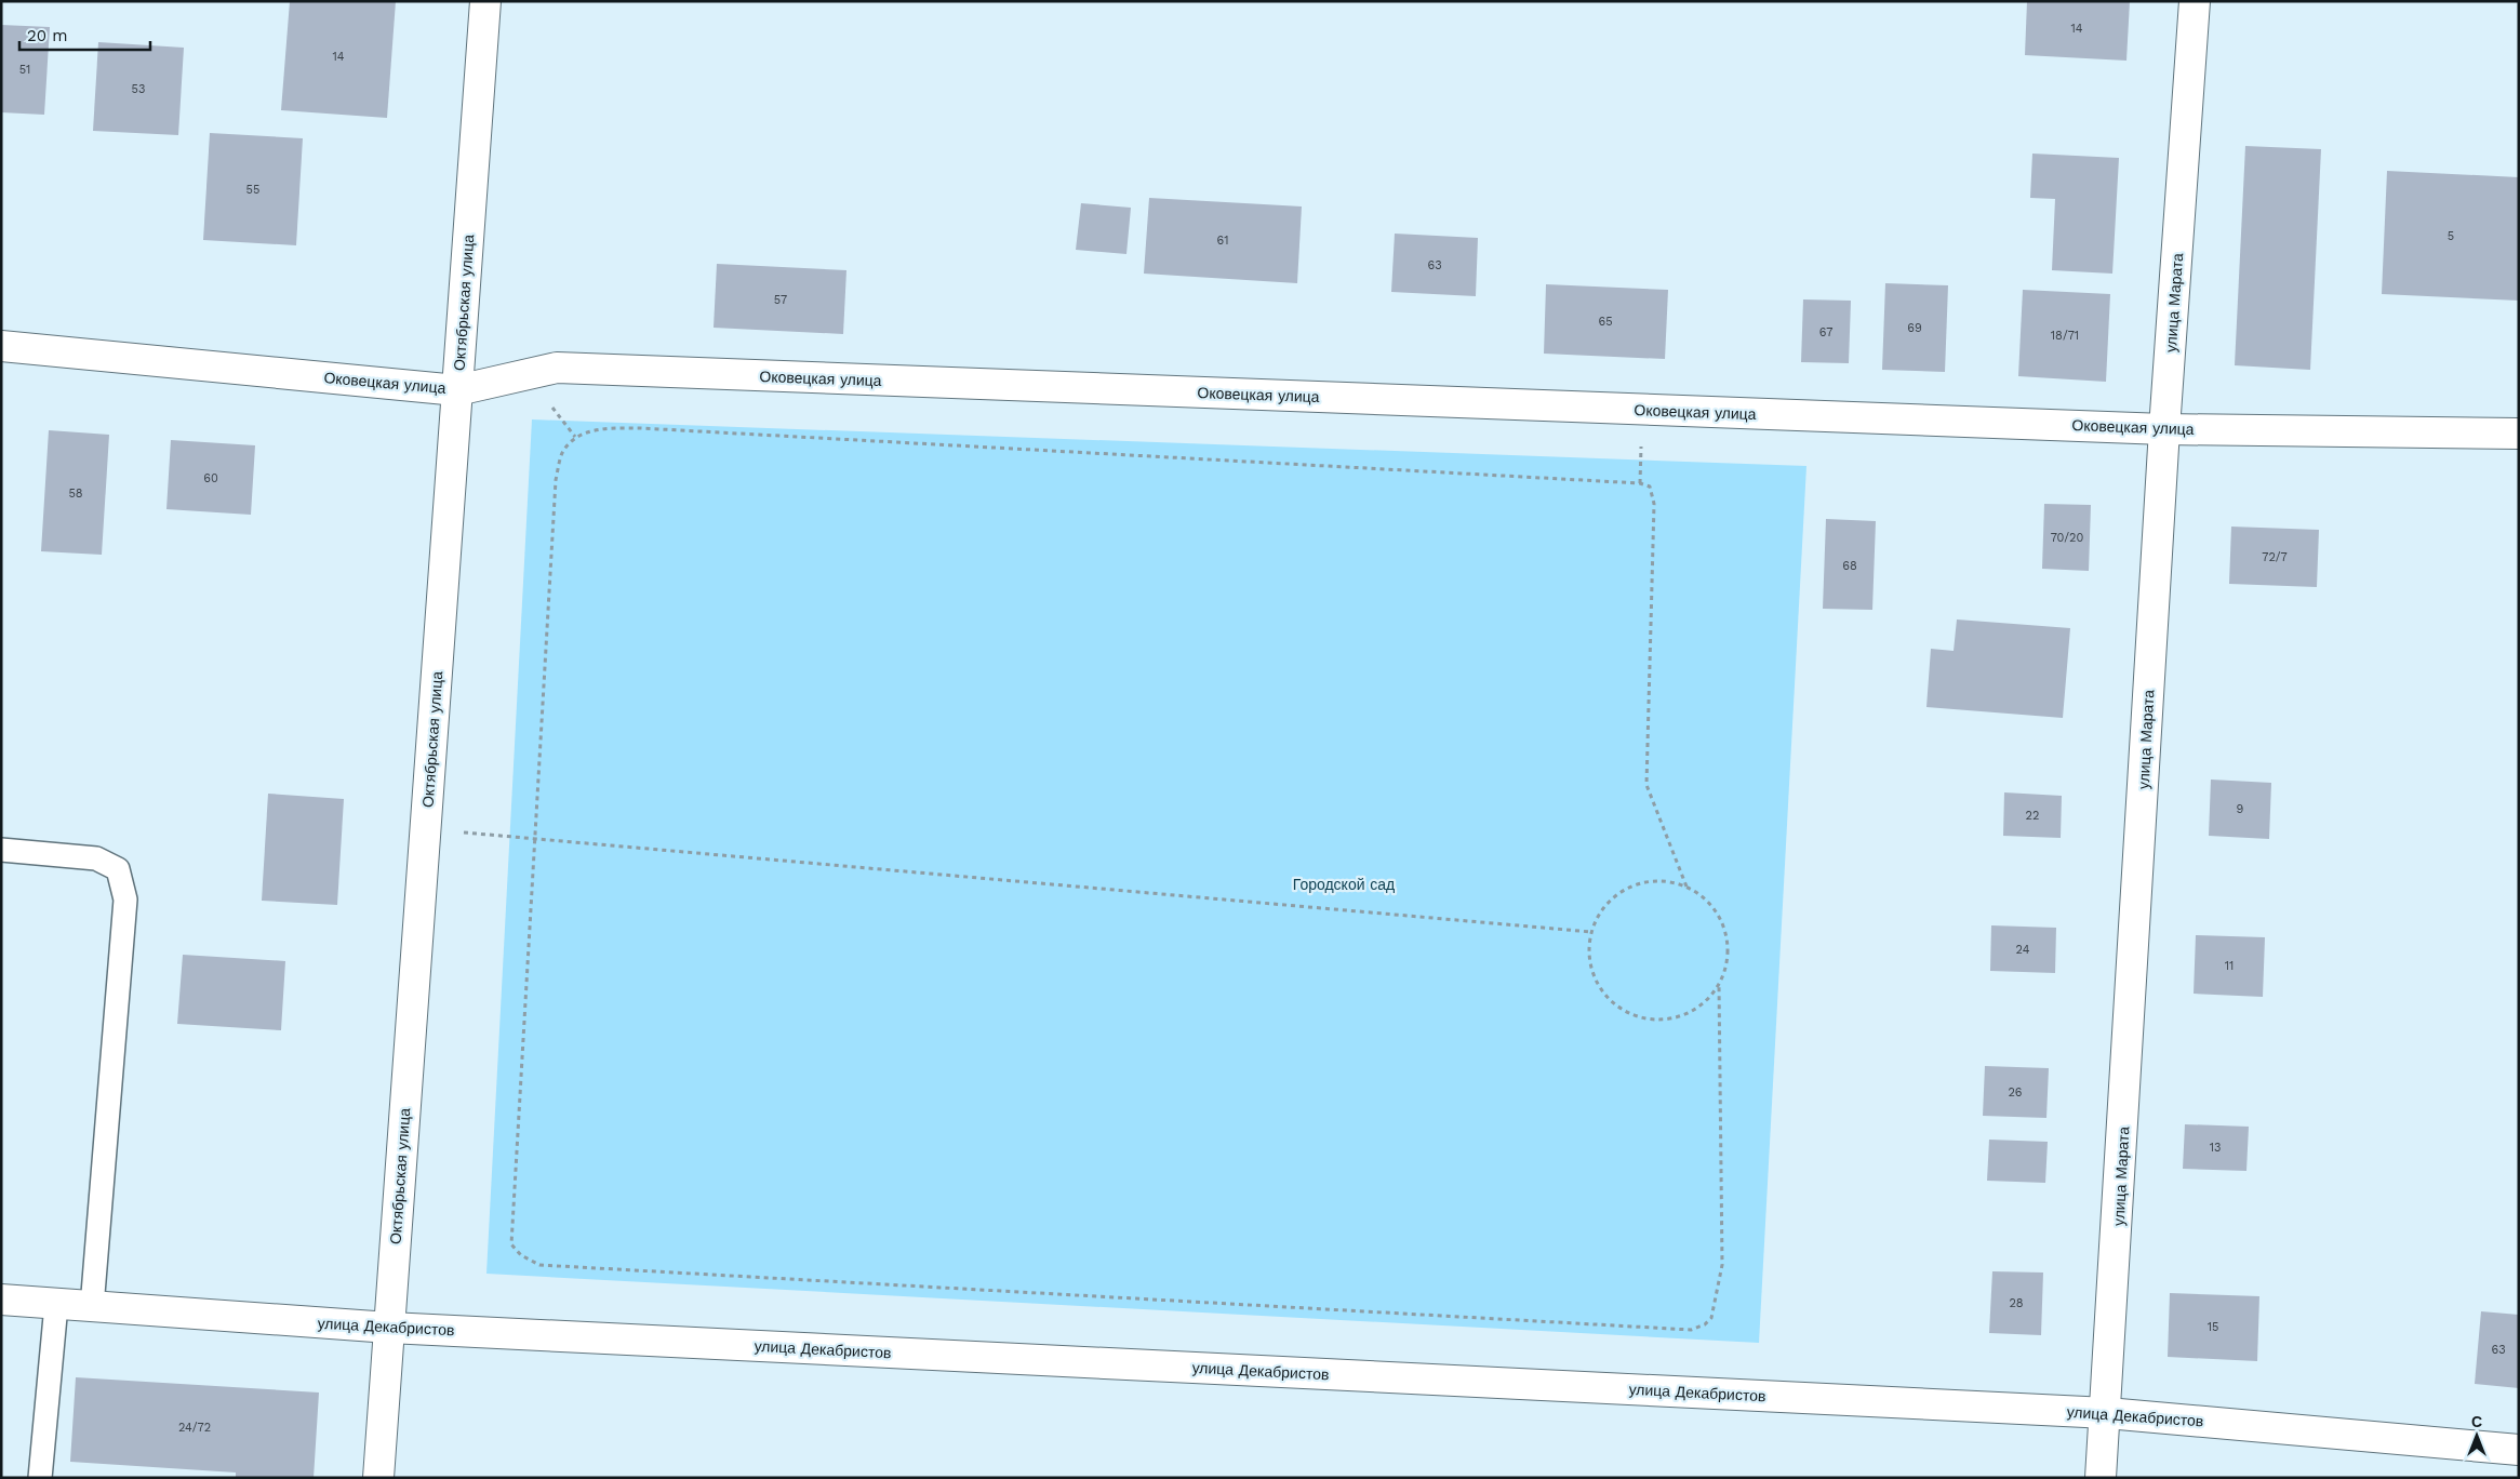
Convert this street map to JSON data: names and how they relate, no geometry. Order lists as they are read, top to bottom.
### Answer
{
  "streets": {
    "street": [
      "Октябрьская улица",
      "улица Марата",
      "Оковецкая улица",
      "улица Декабристов"
    ]
  },
  "crossings": [
    ["Октябрьская улица", "Оковецкая улица"],
    ["Октябрьская улица", "улица Декабристов"],
    ["улица Марата", "Оковецкая улица"],
    ["улица Марата", "улица Декабристов"]
  ],
  "parks": ["Городской сад"],
  "house_numbers": [
    "14",
    "14",
    "51",
    "53",
    "55",
    "5",
    "61",
    "63",
    "57",
    "65",
    "69",
    "67",
    "18/71",
    "60",
    "58",
    "70/20",
    "72/7",
    "68",
    "9",
    "22",
    "24",
    "11",
    "26",
    "13",
    "28",
    "15",
    "63",
    "24/72"
  ],
  "scale_bar": "20 m",
  "north": "top"
}
